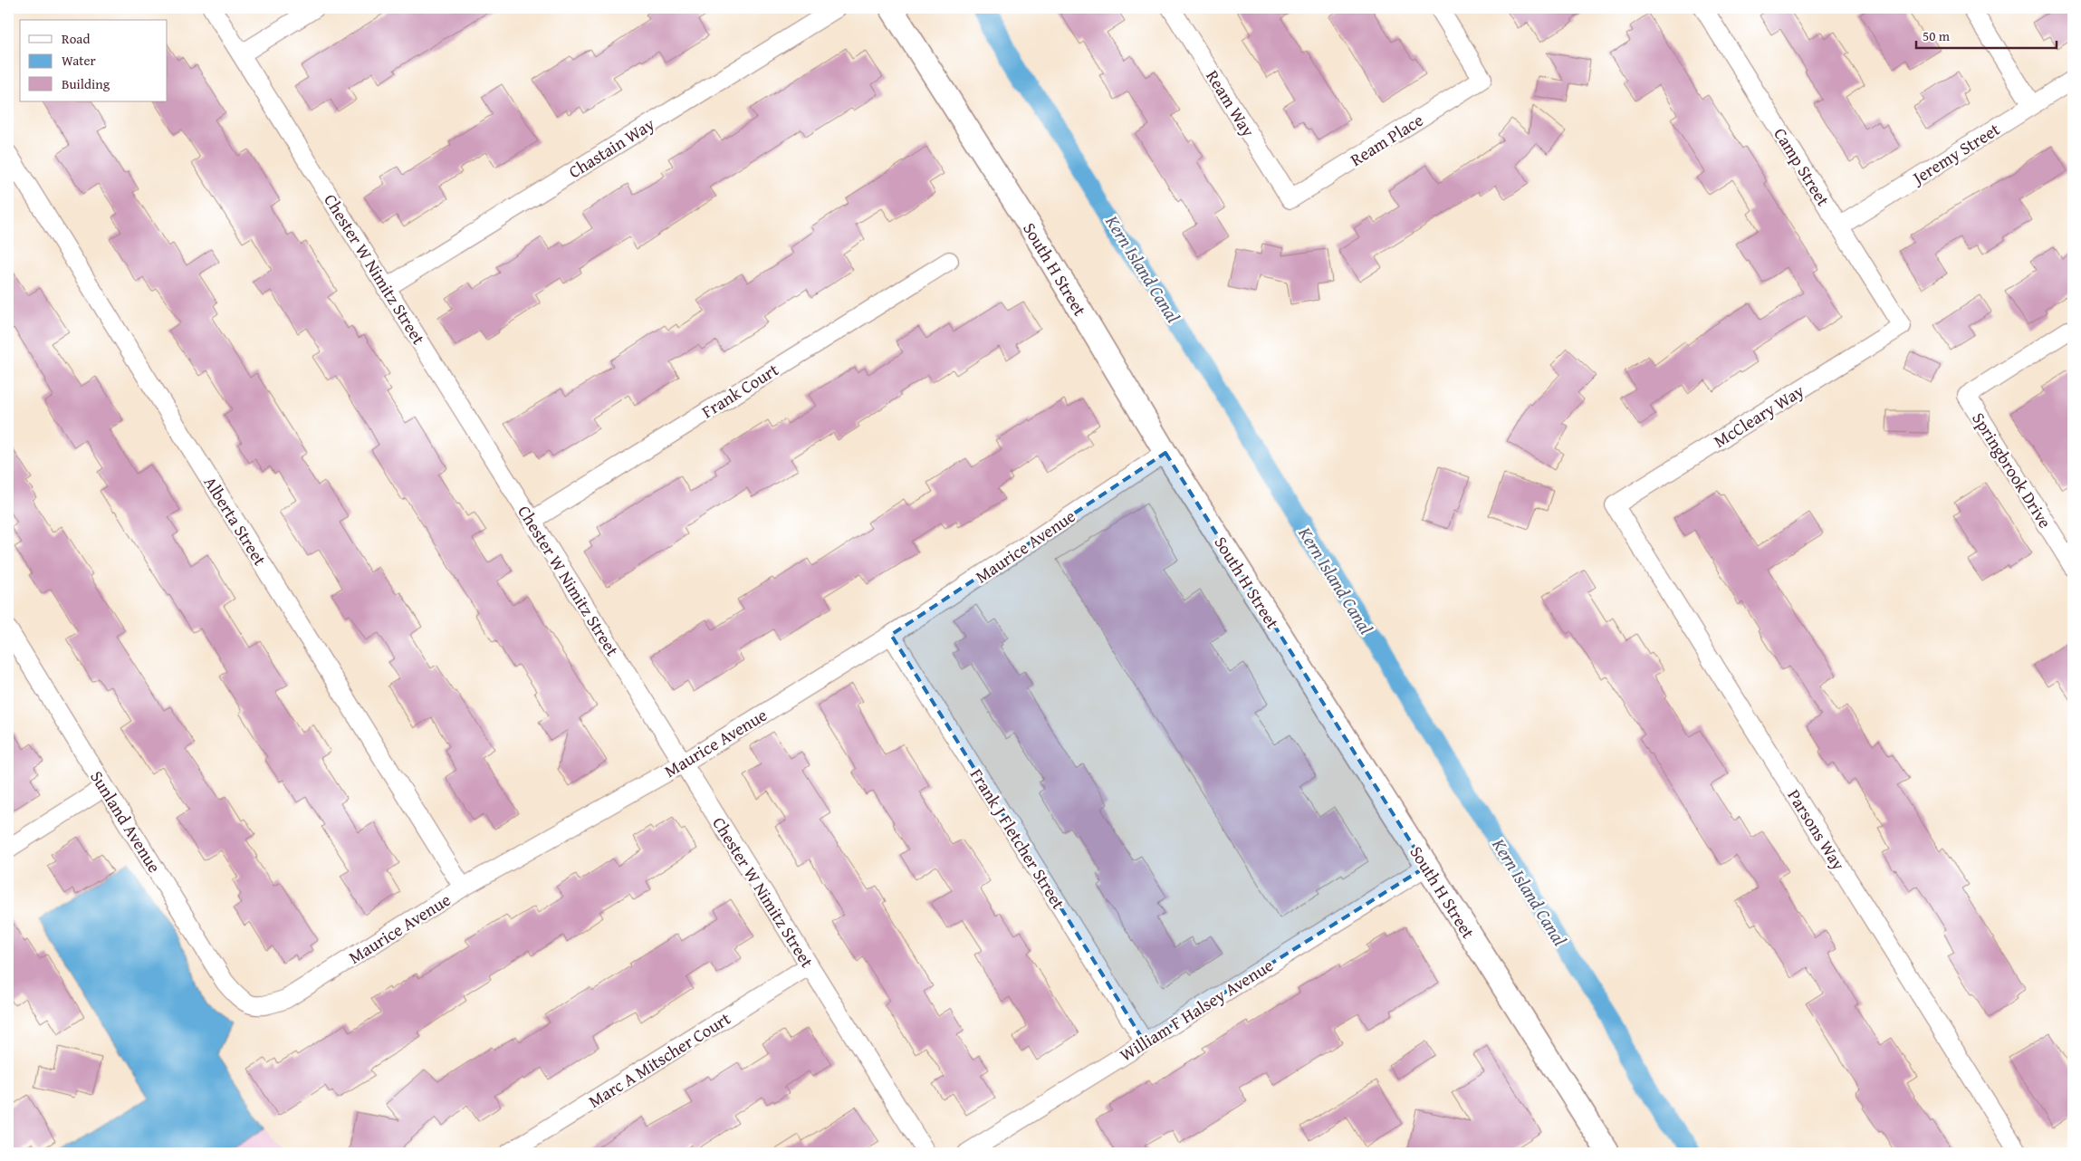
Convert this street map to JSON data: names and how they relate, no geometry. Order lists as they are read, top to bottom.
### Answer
{
  "streets": {
    "street": [
      "Ream Way",
      "Ream Place",
      "Chastain Way",
      "Jeremy Street",
      "Camp Street",
      "Chester W Nimitz Street",
      "South H Street",
      "Frank Court",
      "McCleary Way",
      "Springbrook Drive",
      "Alberta Street",
      "Maurice Avenue",
      "Sunland Avenue",
      "Parsons Way",
      "Frank J Fletcher Street",
      "William F Halsey Avenue",
      "Marc A Mitscher Court"
    ]
  },
  "crossings": [
    ["Ream Way", "Ream Place"],
    ["Chastain Way", "Chester W Nimitz Street"],
    ["Jeremy Street", "Camp Street"],
    ["Camp Street", "McCleary Way"],
    ["Chester W Nimitz Street", "Frank Court"],
    ["Chester W Nimitz Street", "Maurice Avenue"],
    ["Chester W Nimitz Street", "Marc A Mitscher Court"],
    ["South H Street", "Maurice Avenue"],
    ["South H Street", "William F Halsey Avenue"],
    ["McCleary Way", "Parsons Way"],
    ["Alberta Street", "Maurice Avenue"],
    ["Maurice Avenue", "Sunland Avenue"],
    ["Maurice Avenue", "Frank J Fletcher Street"],
    ["Frank J Fletcher Street", "William F Halsey Avenue"]
  ],
  "water": ["Kern Island Canal"],
  "legend": ["Road", "Water", "Building"],
  "scale_bar": "50 m"
}
